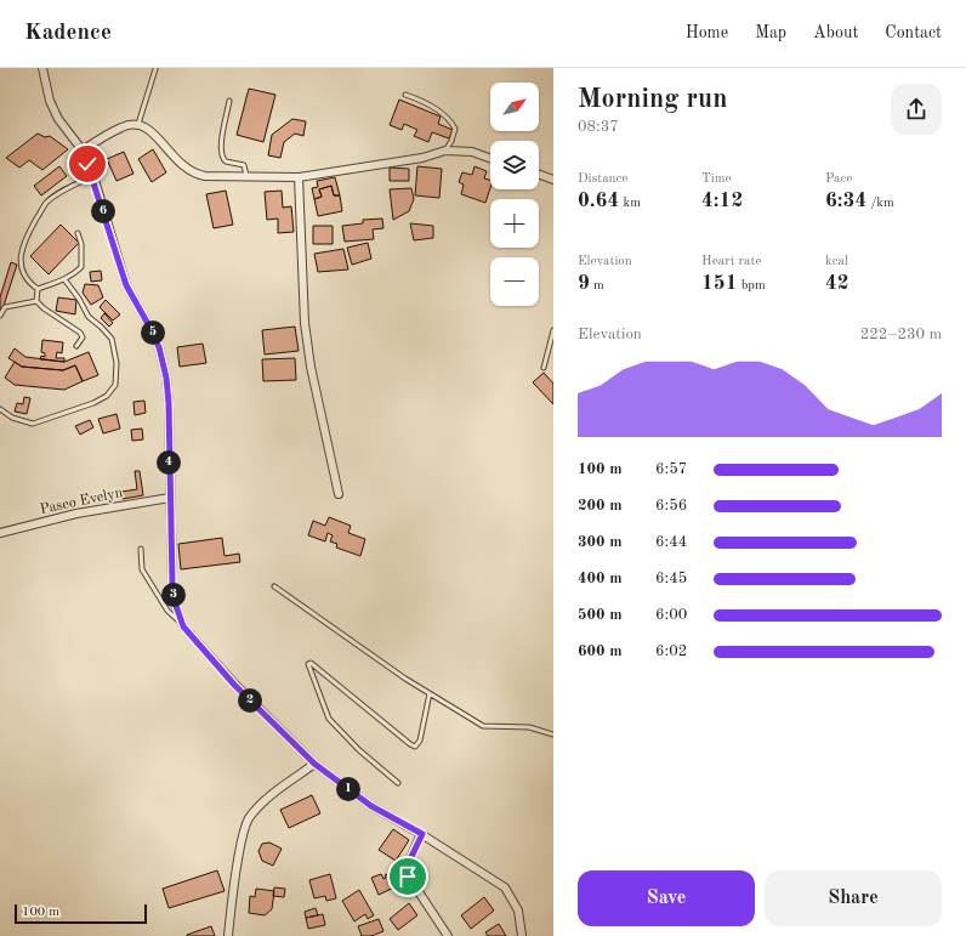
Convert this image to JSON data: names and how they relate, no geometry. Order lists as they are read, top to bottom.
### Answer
{
  "streets": {
    "street": ["Paseo Evelyn"]
  },
  "scale_bar": "100 m",
  "north": "top right",
  "page": {
    "header": "Kadence",
    "nav": [
      "Home",
      "Map",
      "About",
      "Contact"
    ],
    "heading": ["Morning run", "08:37"],
    "map_buttons": ["+", "−"],
    "stats": [
      ["Distance", "0.64 km"],
      ["Time", "4:12"],
      ["Pace", "6:34 /km"],
      ["Elevation", "9 m"],
      ["Heart rate", "151 bpm"],
      ["kcal", "42"]
    ],
    "pins": [
      "6",
      "5",
      "4",
      "3",
      "2",
      "1"
    ],
    "chart": ["Elevation", "222–230 m"],
    "list": [
      {
        "name": "100 m",
        "note": "6:57"
      },
      {
        "name": "200 m",
        "note": "6:56"
      },
      {
        "name": "300 m",
        "note": "6:44"
      },
      {
        "name": "400 m",
        "note": "6:45"
      },
      {
        "name": "500 m",
        "note": "6:00"
      },
      {
        "name": "600 m",
        "note": "6:02"
      }
    ],
    "buttons": ["Save", "Share"],
    "scale": "100 m"
  }
}
